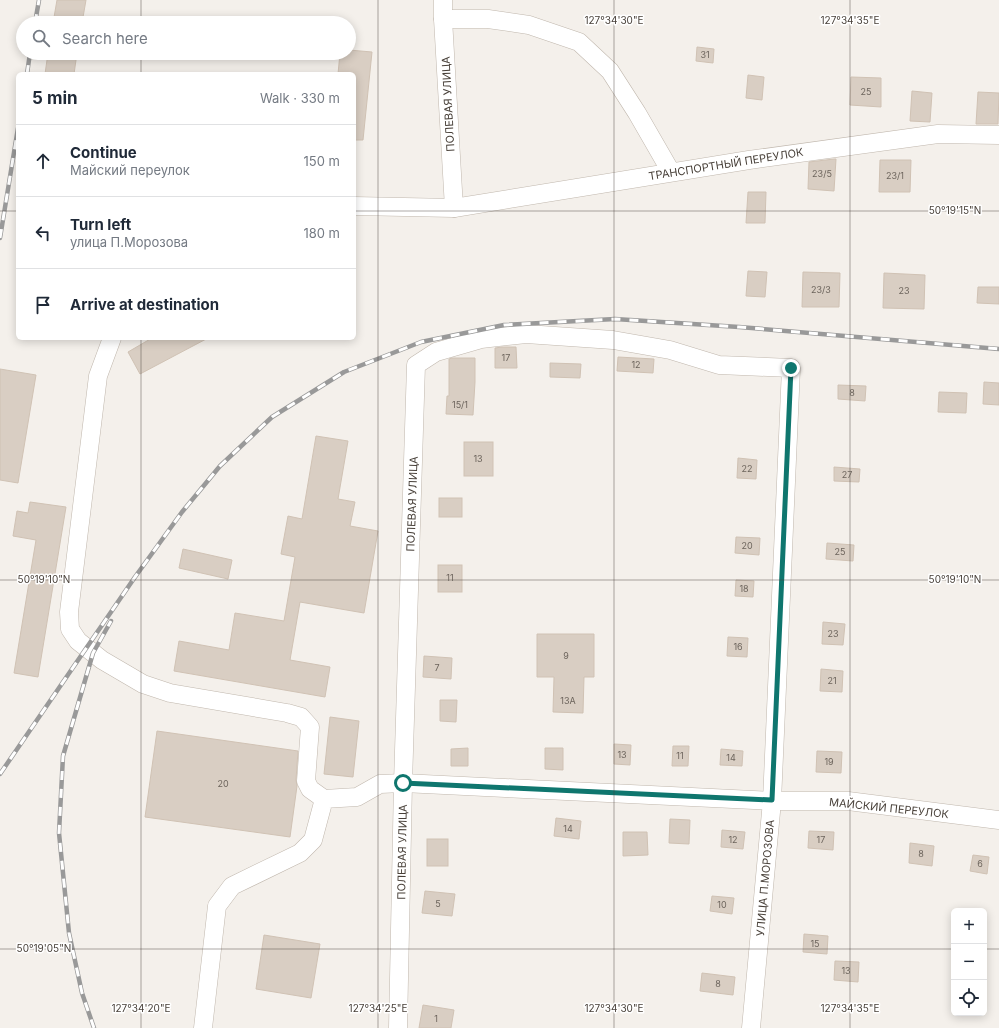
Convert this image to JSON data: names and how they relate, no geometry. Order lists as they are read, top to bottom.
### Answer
{
  "streets": {
    "street": [
      "ПОЛЕВАЯ УЛИЦА",
      "ТРАНСПОРТНЫЙ ПЕРЕУЛОК",
      "МАЙСКИЙ ПЕРЕУЛОК",
      "УЛИЦА П.МОРОЗОВА"
    ]
  },
  "crossings": [
    ["ПОЛЕВАЯ УЛИЦА", "ТРАНСПОРТНЫЙ ПЕРЕУЛОК"],
    ["ПОЛЕВАЯ УЛИЦА", "МАЙСКИЙ ПЕРЕУЛОК"],
    ["ПОЛЕВАЯ УЛИЦА", "УЛИЦА П.МОРОЗОВА"],
    ["МАЙСКИЙ ПЕРЕУЛОК", "УЛИЦА П.МОРОЗОВА"]
  ],
  "house_numbers": [
    "31",
    "25",
    "23/5",
    "23/1",
    "23/3",
    "23",
    "17",
    "12",
    "8",
    "15/1",
    "13",
    "22",
    "27",
    "20",
    "25",
    "11",
    "18",
    "23",
    "16",
    "9",
    "7",
    "21",
    "13А",
    "13",
    "11",
    "14",
    "19",
    "20",
    "14",
    "12",
    "17",
    "8",
    "6",
    "5",
    "10",
    "15",
    "13",
    "8",
    "1"
  ],
  "page": {
    "search": "Search here",
    "heading": ["5 min", "Walk · 330 m"],
    "list": [
      ["Continue", "Майский переулок", "150 m"],
      ["Turn left", "улица П.Морозова", "180 m"],
      "Arrive at destination"
    ],
    "map_buttons": ["+", "−"]
  },
  "coordinates": [
    "127°34'30\"E",
    "127°34'35\"E",
    "50°19'15\"N",
    "50°19'10\"N",
    "50°19'05\"N",
    "127°34'20\"E",
    "127°34'25\"E"
  ]
}
